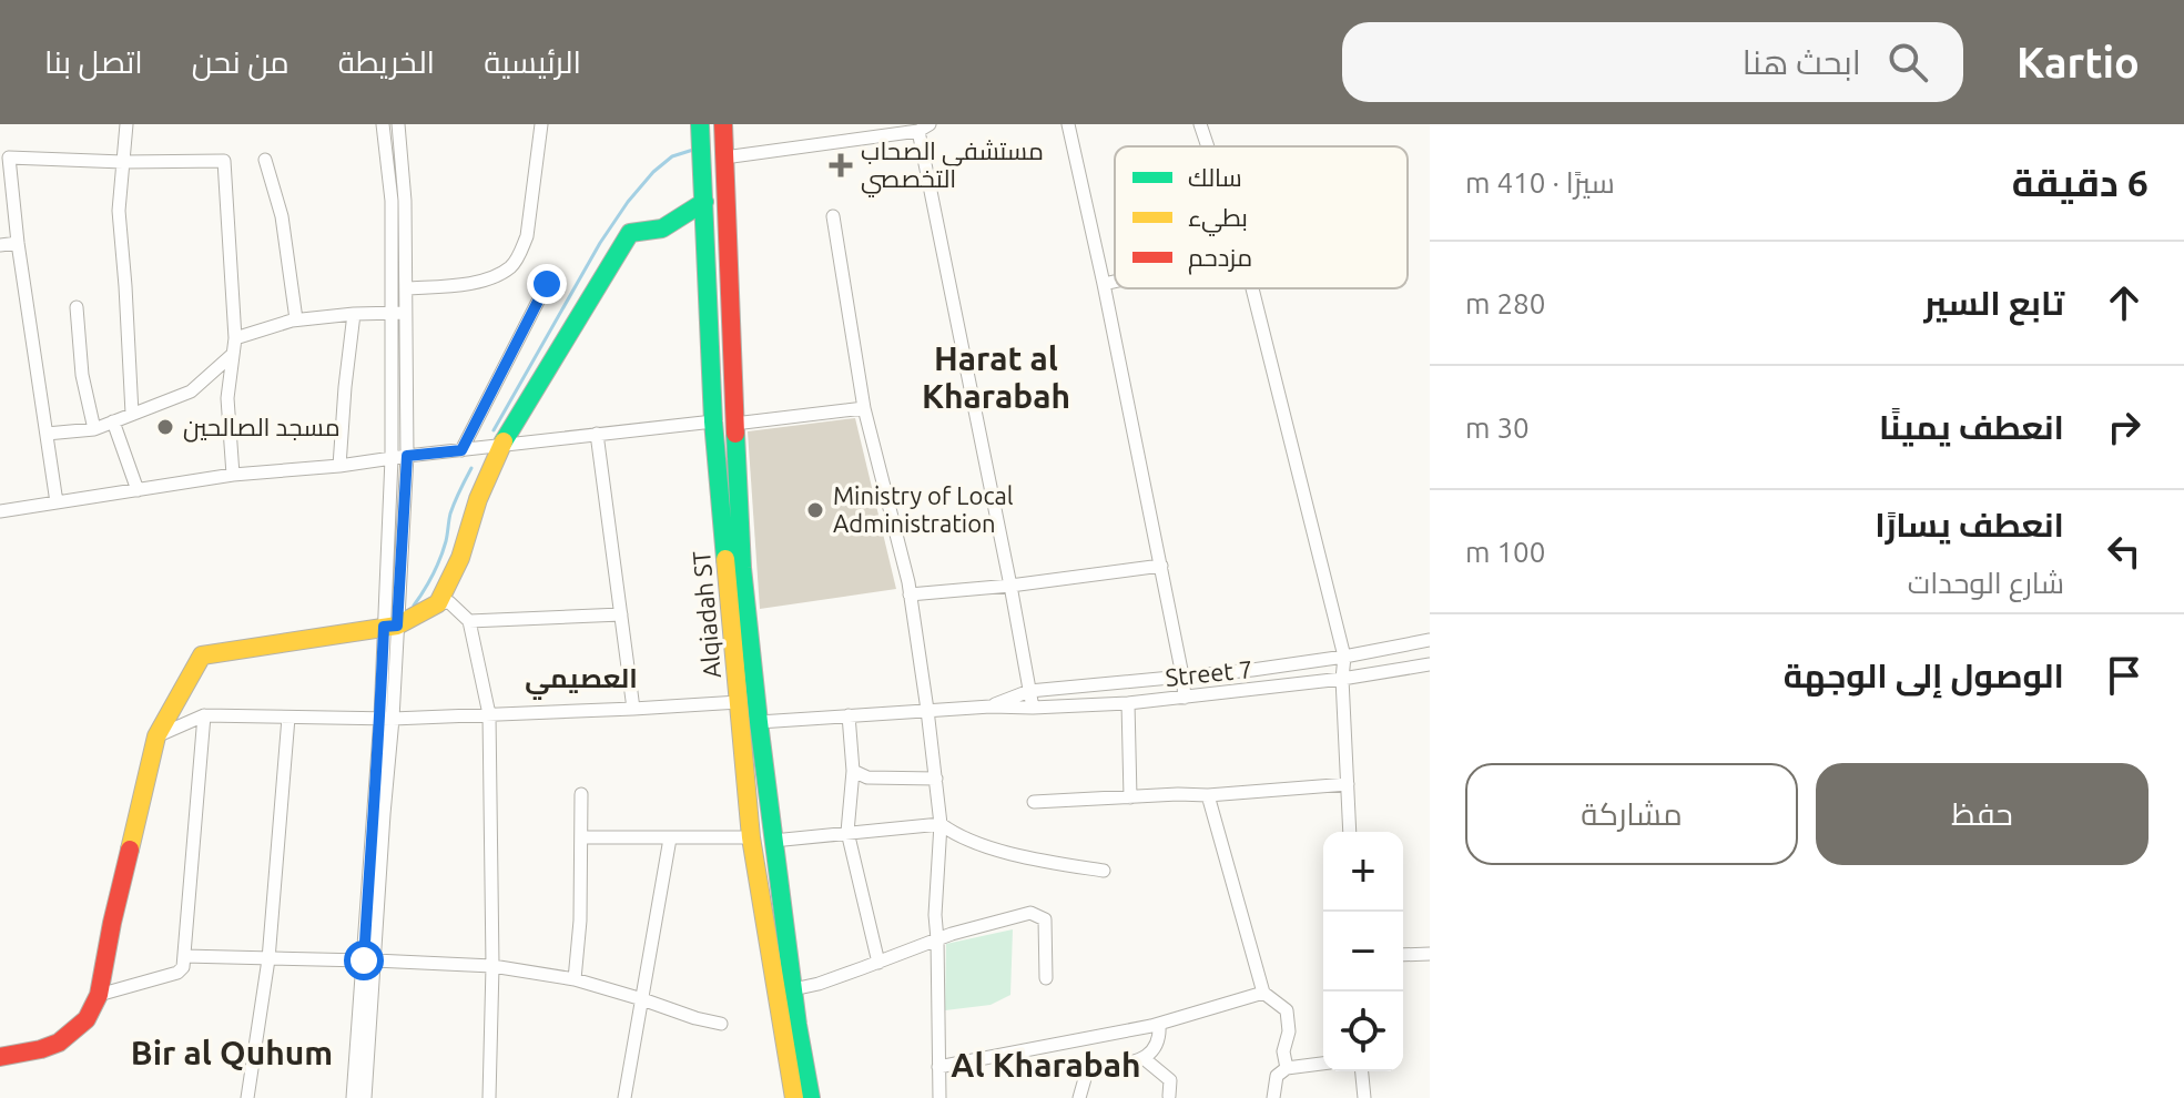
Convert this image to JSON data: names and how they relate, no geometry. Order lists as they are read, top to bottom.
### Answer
{
  "streets": {
    "main road": ["Alqiadah ST"],
    "street": ["Street 7"]
  },
  "crossings": [
    ["Alqiadah ST", "Street 7"]
  ],
  "districts": [
    "Harat al Kharabah",
    "العصيمي",
    "Bir al Quhum",
    "Al Kharabah"
  ],
  "places": {
    "health": ["مستشفى الصحاب التخصصي"],
    "other": ["مسجد الصالحين", "Ministry of Local Administration"]
  },
  "legend": ["سالك", "بطيء", "مزدحم"],
  "page": {
    "header": "Kartio",
    "search": "ابحث هنا",
    "nav": [
      "الرئيسية",
      "الخريطة",
      "من نحن",
      "اتصل بنا"
    ],
    "heading": ["6 دقيقة", "سيرًا · 410 m"],
    "list": [
      ["تابع السير", "280 m"],
      ["انعطف يمينًا", "30 m"],
      ["انعطف يسارًا", "شارع الوحدات", "100 m"],
      "الوصول إلى الوجهة"
    ],
    "buttons": ["حفظ", "مشاركة"],
    "map_buttons": ["+", "−"]
  }
}
